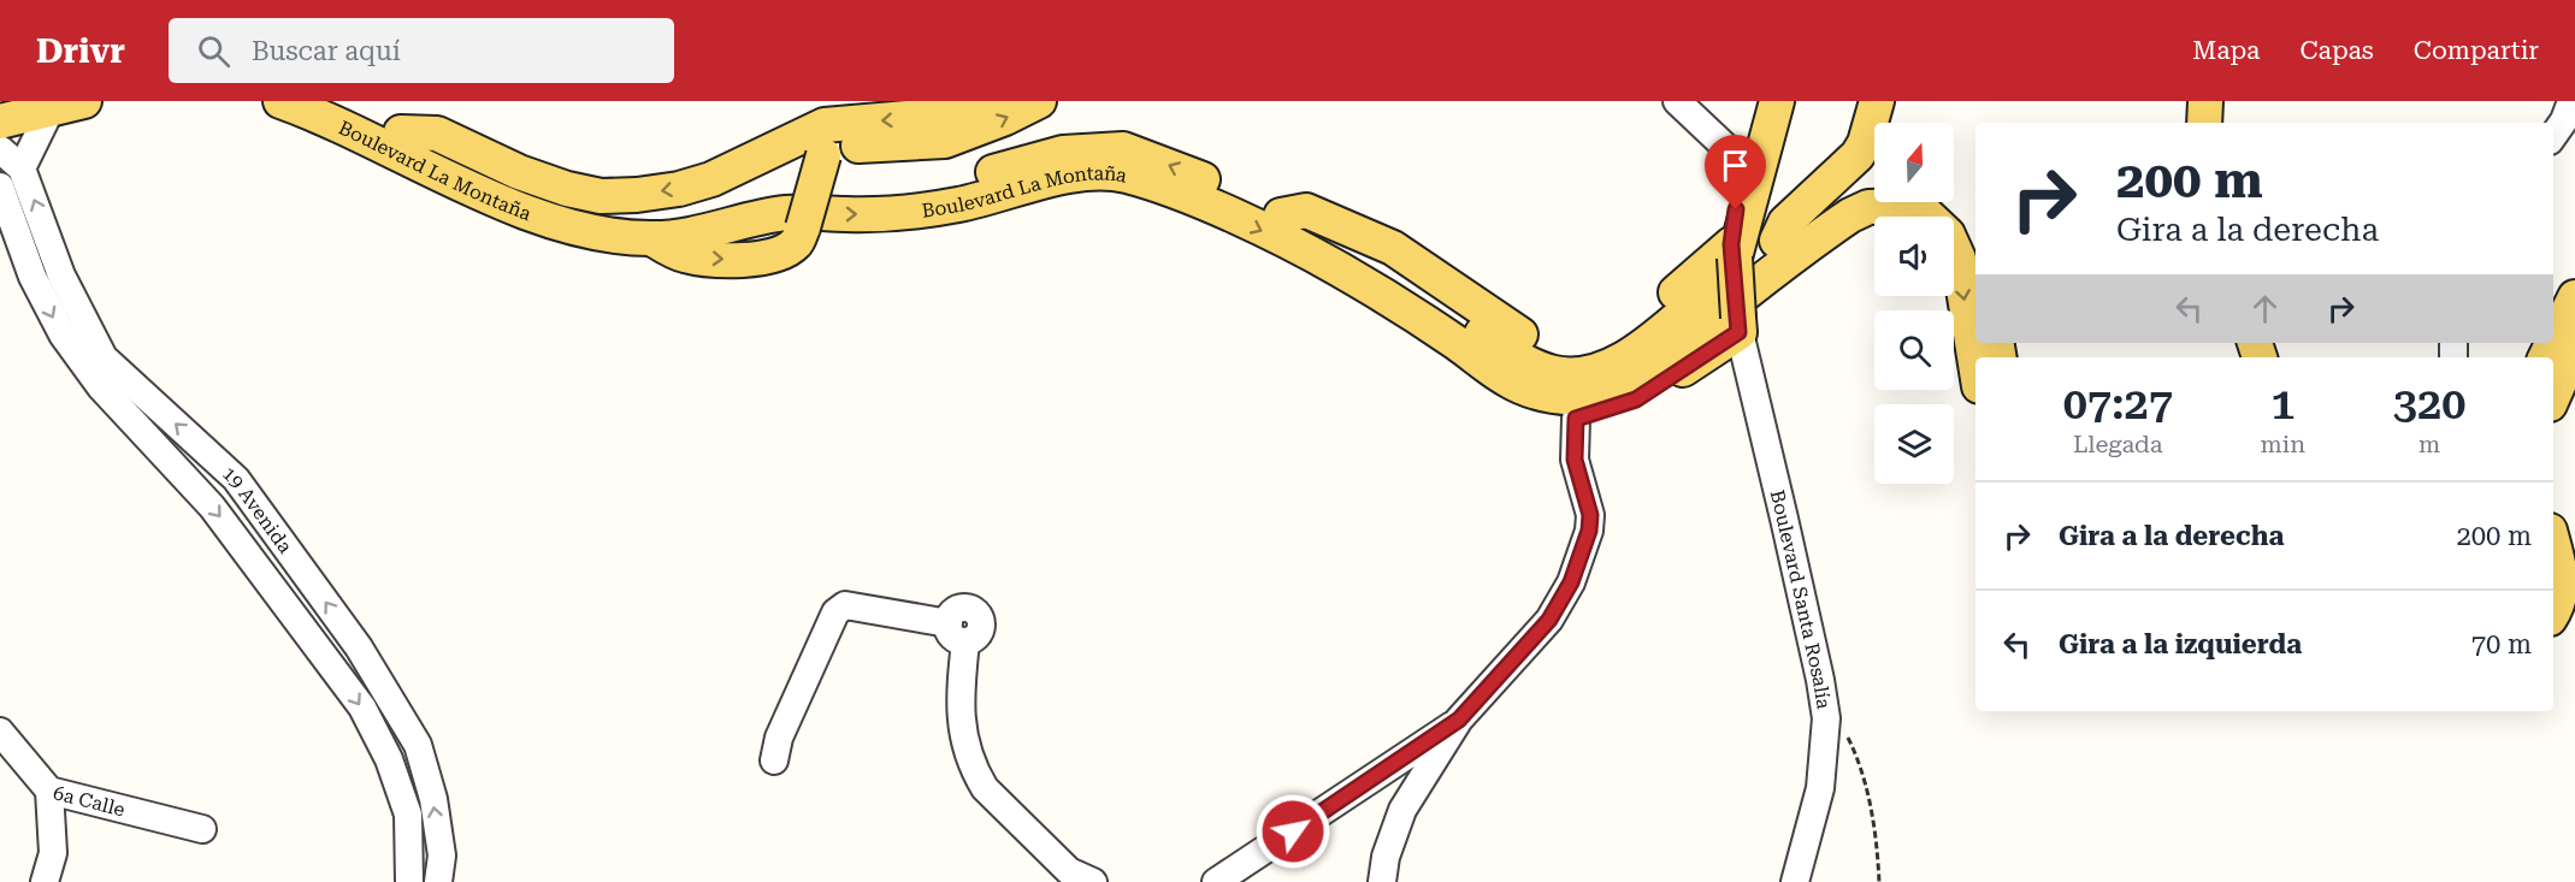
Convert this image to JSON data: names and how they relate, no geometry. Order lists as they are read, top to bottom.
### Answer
{
  "streets": {
    "main road": ["Boulevard La Montaña"],
    "street": ["19 Avenida", "Boulevard Santa Rosalía", "6a Calle"]
  },
  "crossings": [
    ["Boulevard La Montaña", "Boulevard Santa Rosalía"]
  ],
  "north": "top",
  "page": {
    "header": "Drivr",
    "search": "Buscar aquí",
    "nav": ["Mapa", "Capas", "Compartir"],
    "turn": ["200 m", "Gira a la derecha"],
    "eta": [
      "07:27",
      "Llegada",
      "1",
      "min",
      "320",
      "m"
    ],
    "list": [
      {
        "name": "Gira a la derecha",
        "value": "200 m"
      },
      {
        "name": "Gira a la izquierda",
        "value": "70 m"
      }
    ]
  }
}
